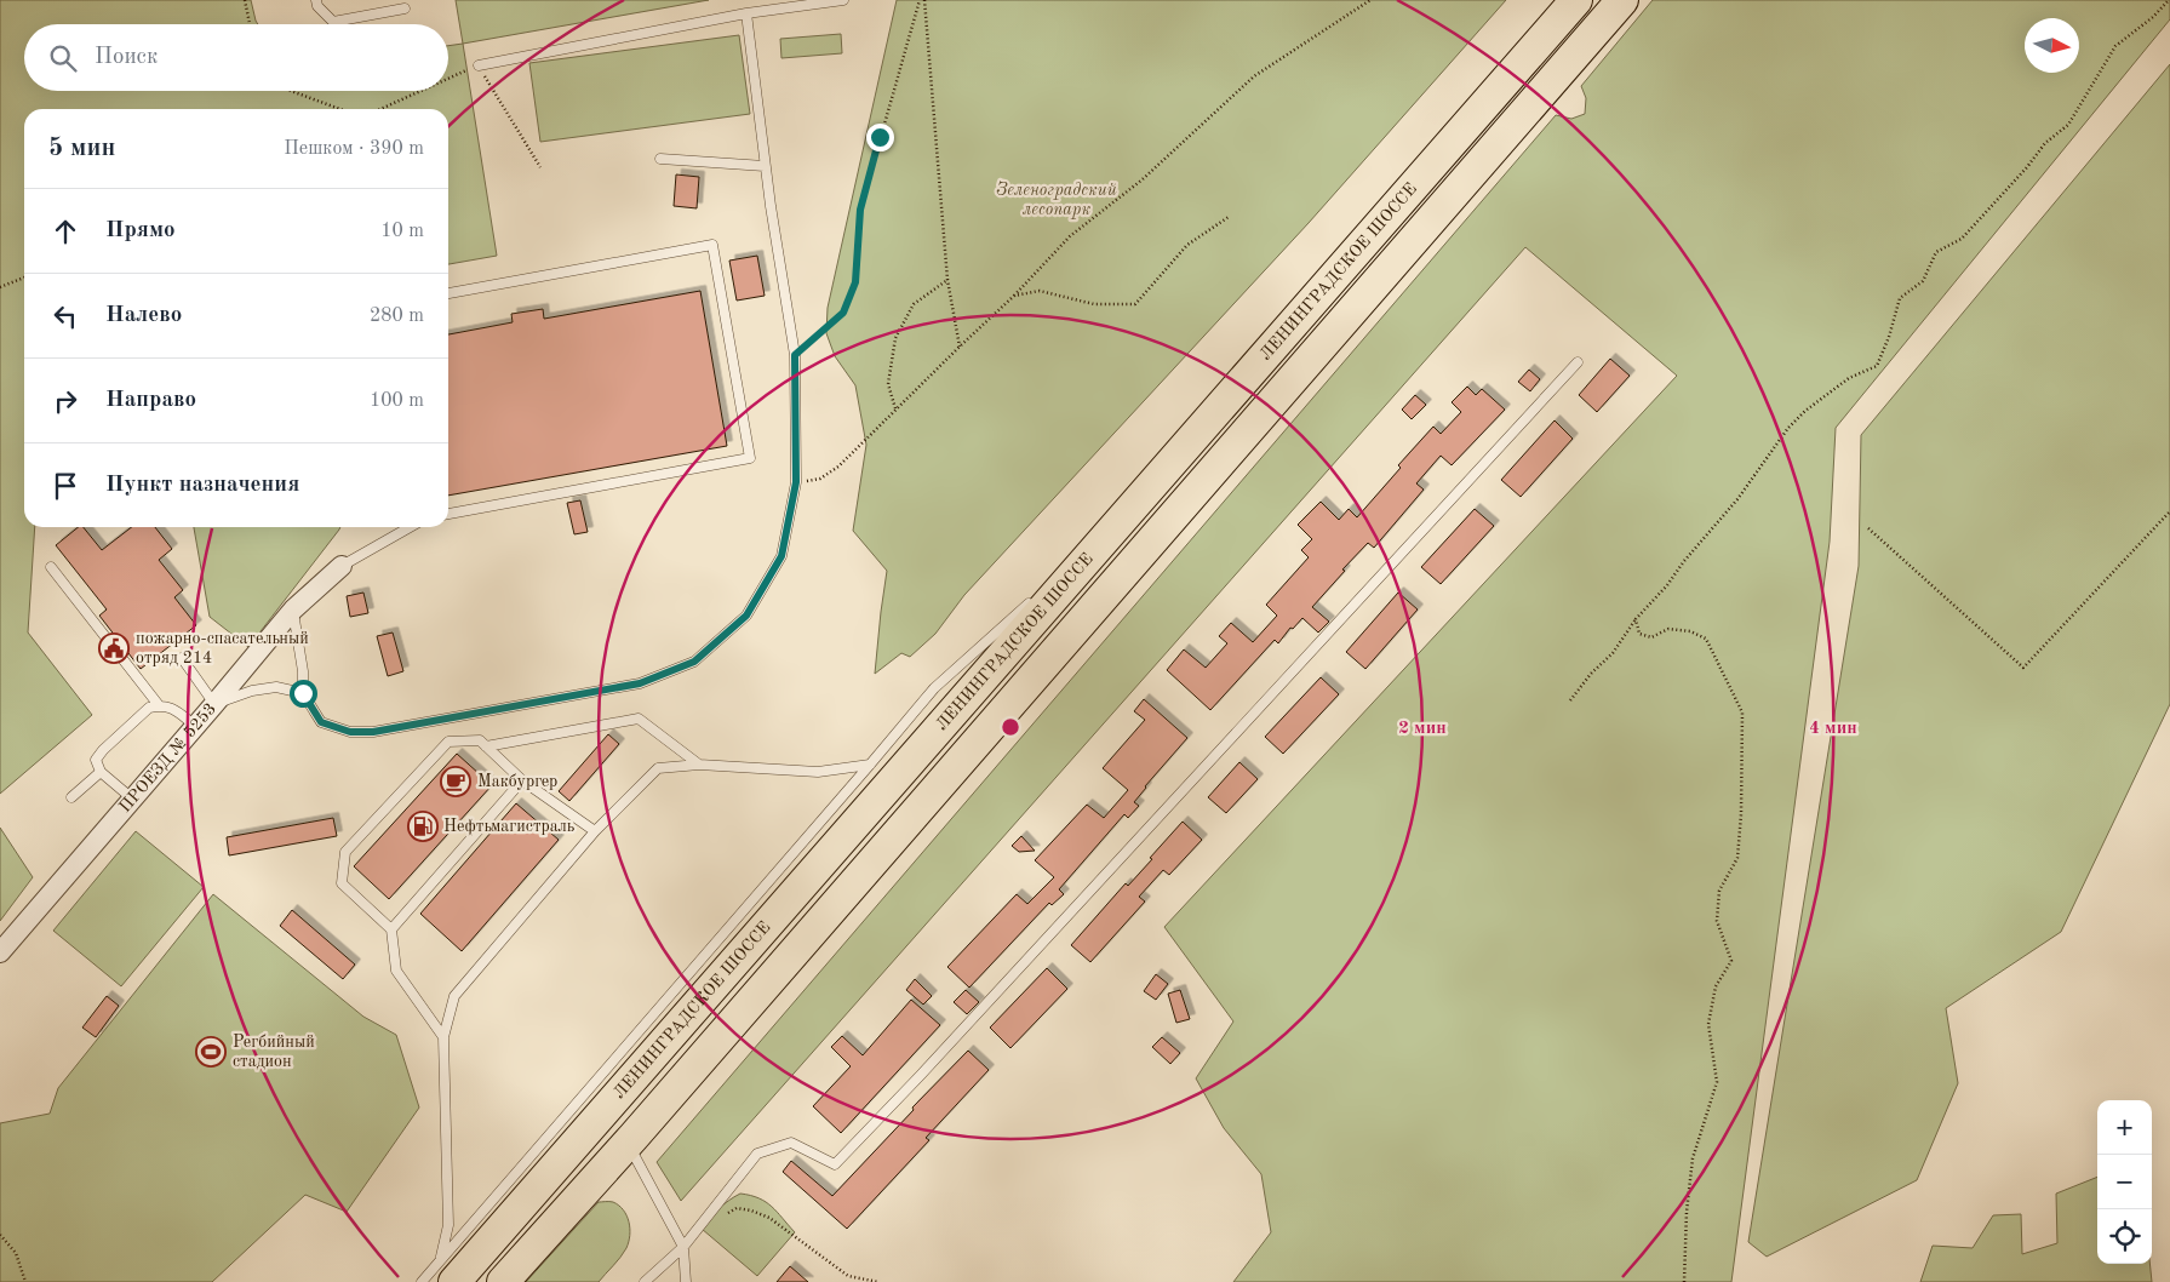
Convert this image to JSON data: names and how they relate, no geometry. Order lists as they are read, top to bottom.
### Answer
{
  "streets": {
    "highway": ["ЛЕНИНГРАДСКОЕ ШОССЕ"],
    "street": ["ПРОЕЗД № 5253"]
  },
  "parks": ["Зеленоградский лесопарк"],
  "places": {
    "public building": ["пожарно-спасательный отряд 214"],
    "cafe": ["Макбургер"],
    "fuel station": ["Нефтьмагистраль"],
    "sports": ["Регбийный стадион"]
  },
  "north": "right",
  "page": {
    "search": "Поиск",
    "heading": ["5 мин", "Пешком · 390 m"],
    "list": [
      ["Прямо", "10 m"],
      ["Налево", "280 m"],
      ["Направо", "100 m"],
      "Пункт назначения"
    ],
    "map_buttons": ["+", "−"]
  },
  "rings": ["2 мин", "4 мин"]
}
